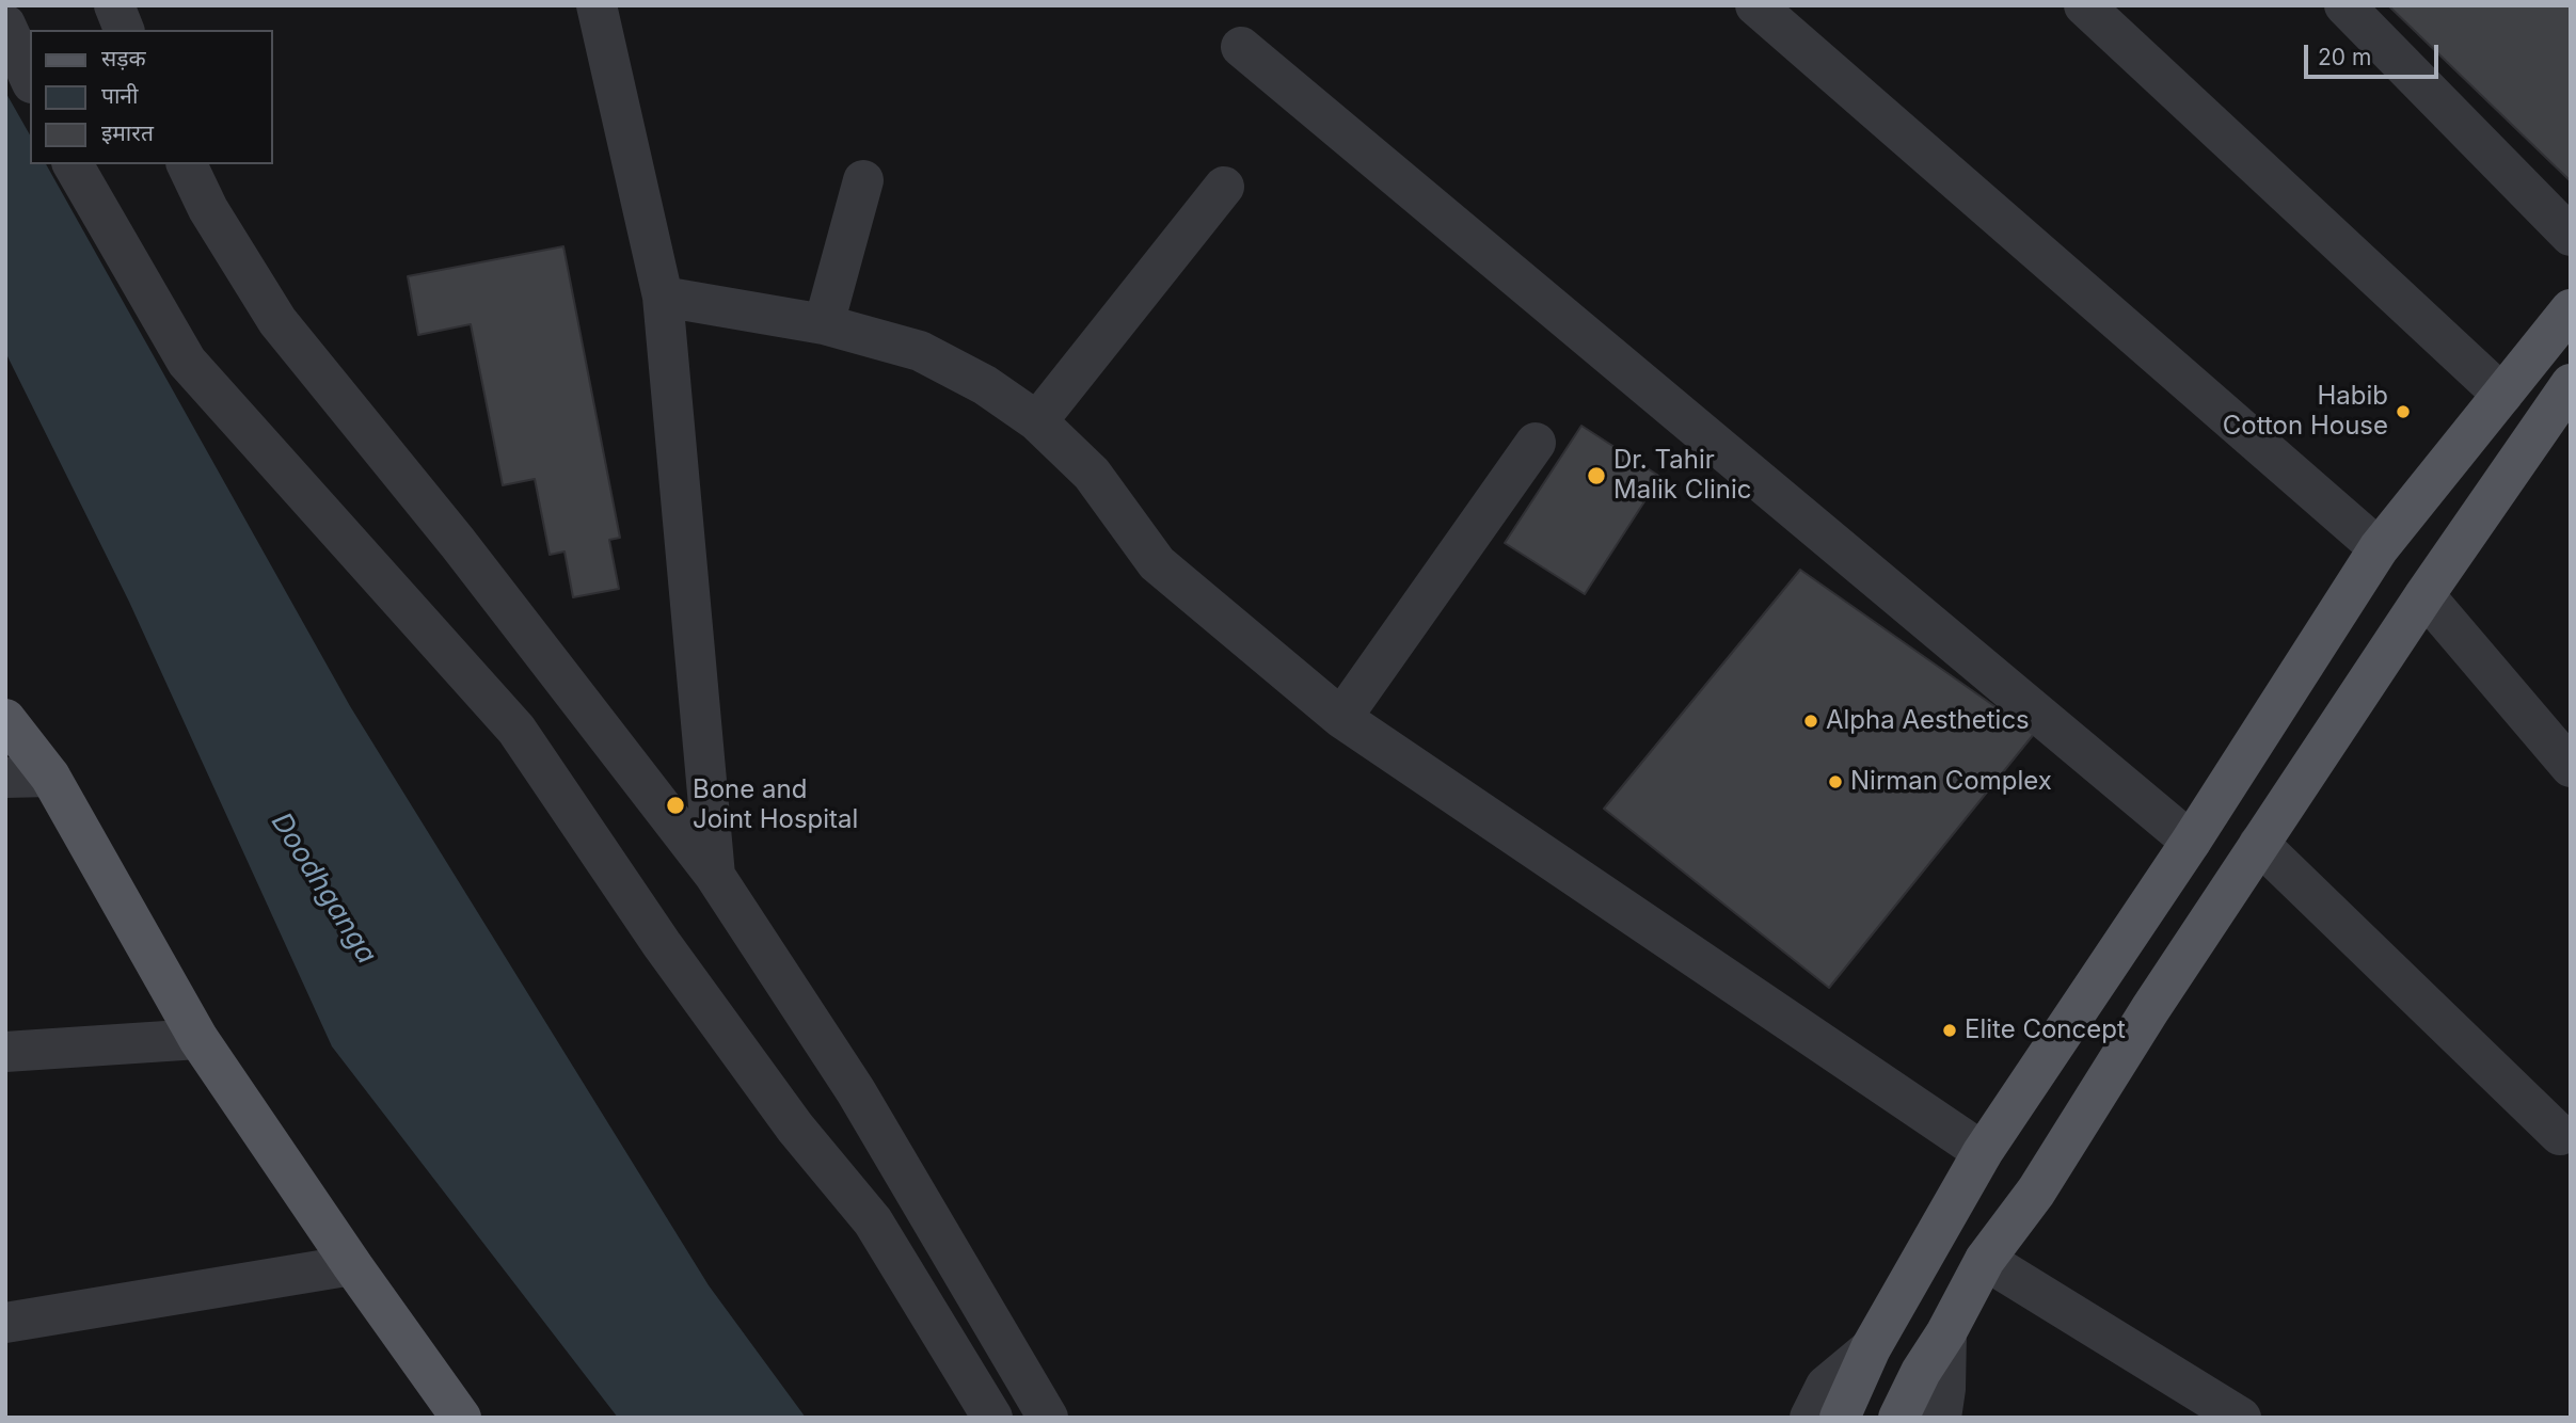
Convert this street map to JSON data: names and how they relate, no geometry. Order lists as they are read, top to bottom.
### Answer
{
  "water": ["Doodhganga"],
  "places": [
    "Habib Cotton House",
    "Dr. Tahir Malik Clinic",
    "Alpha Aesthetics",
    "Nirman Complex",
    "Bone and Joint Hospital",
    "Elite Concept"
  ],
  "legend": ["सड़क", "पानी", "इमारत"],
  "scale_bar": "20 m"
}
